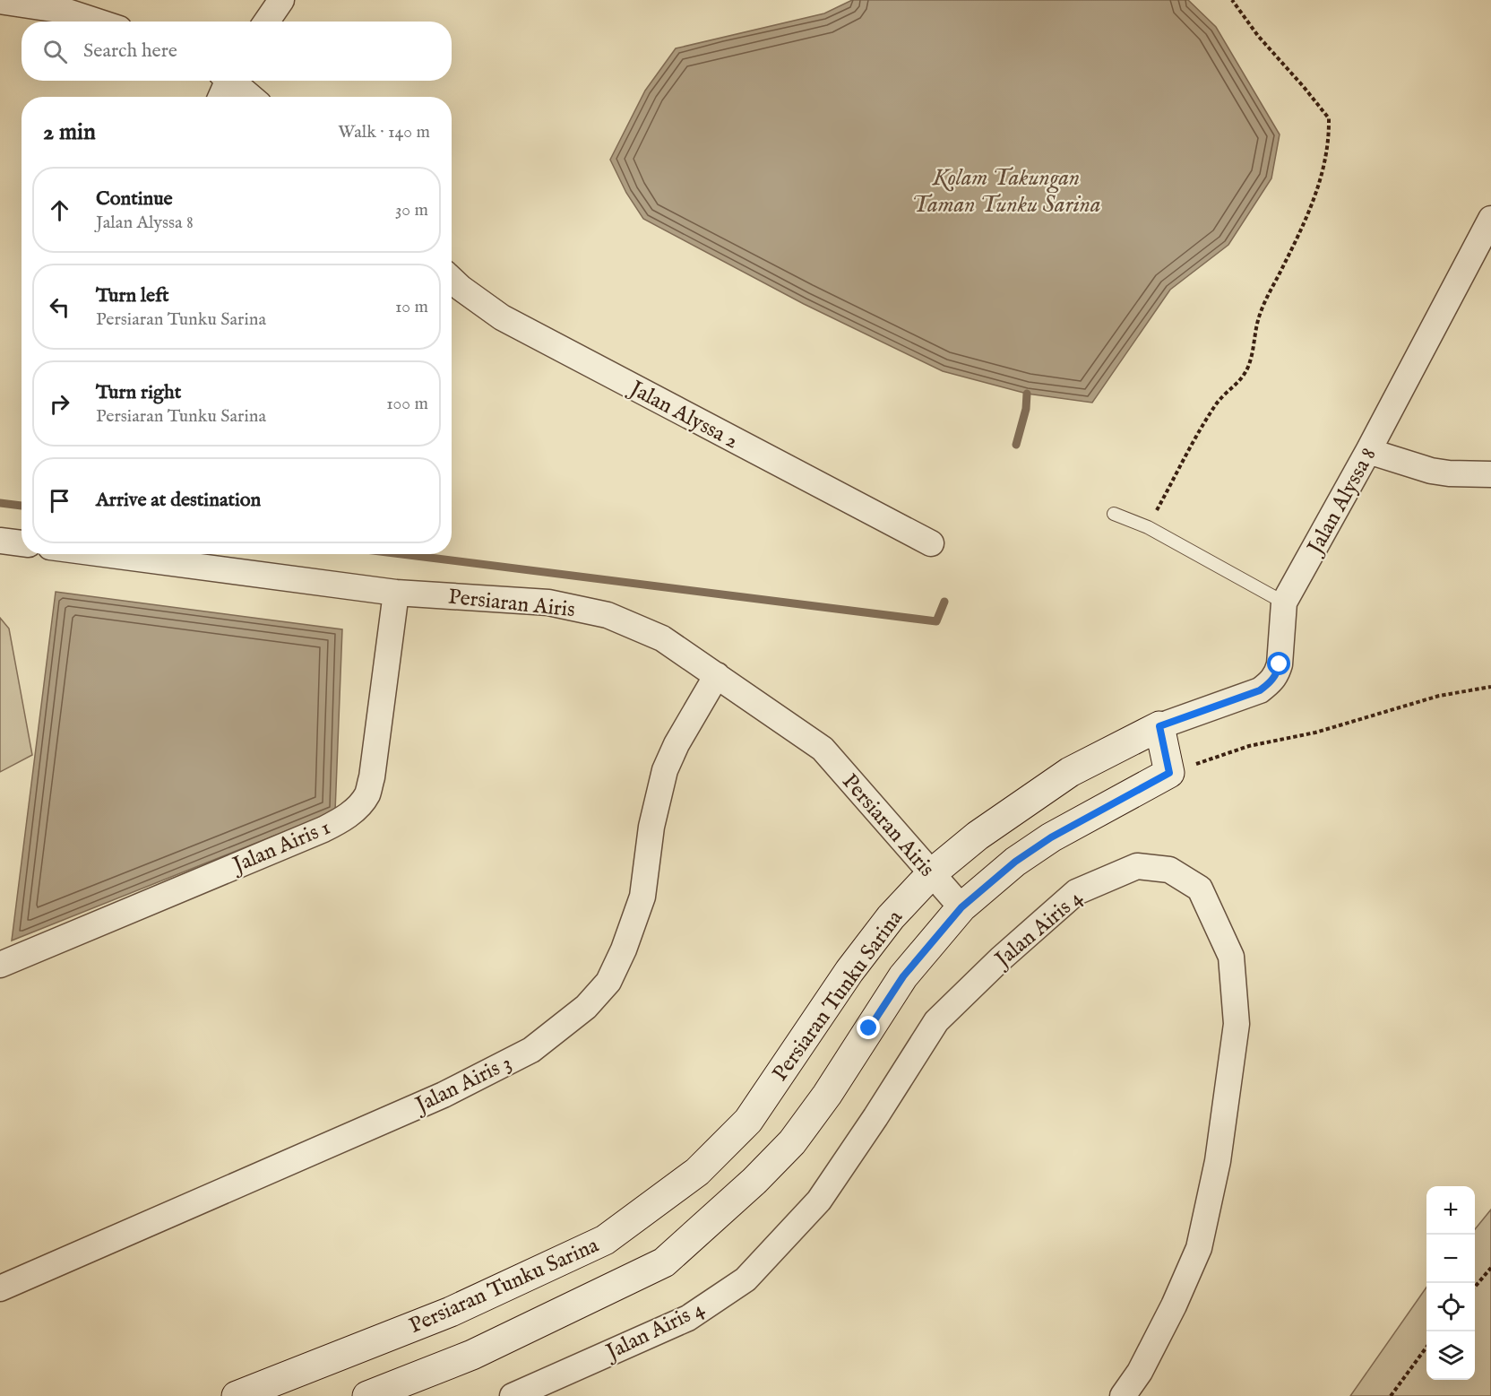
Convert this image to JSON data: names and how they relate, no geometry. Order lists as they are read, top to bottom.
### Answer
{
  "streets": {
    "street": [
      "Jalan Alyssa 2",
      "Jalan Alyssa 8",
      "Persiaran Airis",
      "Jalan Airis 1",
      "Jalan Airis 4",
      "Persiaran Tunku Sarina",
      "Jalan Airis 3"
    ]
  },
  "crossings": [
    ["Jalan Alyssa 8", "Persiaran Tunku Sarina"],
    ["Persiaran Airis", "Jalan Airis 1"],
    ["Persiaran Airis", "Persiaran Tunku Sarina"],
    ["Persiaran Airis", "Jalan Airis 3"]
  ],
  "water": ["Kolam Takungan Taman Tunku Sarina"],
  "page": {
    "search": "Search here",
    "heading": ["2 min", "Walk · 140 m"],
    "list": [
      ["Continue", "Jalan Alyssa 8", "30 m"],
      ["Turn left", "Persiaran Tunku Sarina", "10 m"],
      ["Turn right", "Persiaran Tunku Sarina", "100 m"],
      "Arrive at destination"
    ],
    "map_buttons": ["+", "−"]
  }
}
